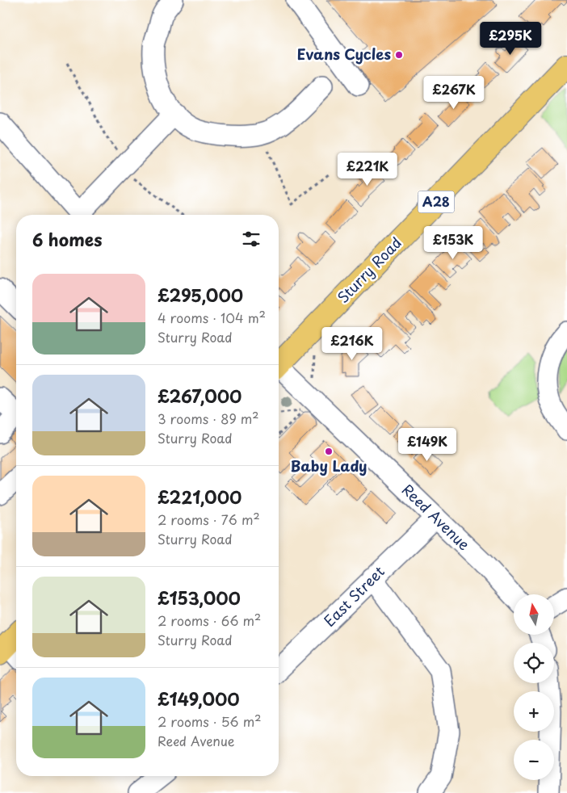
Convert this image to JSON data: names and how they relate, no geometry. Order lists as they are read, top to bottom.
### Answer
{
  "streets": {
    "highway": ["A28", "Sturry Road"],
    "street": ["Reed Avenue", "East Street"]
  },
  "crossings": [
    ["Reed Avenue", "East Street"]
  ],
  "places": ["Evans Cycles", "Baby Lady"],
  "north": "top",
  "page": {
    "price": [
      "£295K",
      "£267K",
      "£221K",
      "£153K",
      "£216K",
      "£149K"
    ],
    "heading": "6 homes",
    "list": [
      {
        "name": "£295,000",
        "note": "4 rooms · 104 m² · Sturry Road"
      },
      {
        "name": "£267,000",
        "note": "3 rooms · 89 m² · Sturry Road"
      },
      {
        "name": "£221,000",
        "note": "2 rooms · 76 m² · Sturry Road"
      },
      {
        "name": "£153,000",
        "note": "2 rooms · 66 m² · Sturry Road"
      },
      {
        "name": "£149,000",
        "note": "2 rooms · 56 m² · Reed Avenue"
      }
    ],
    "map_buttons": ["+", "−"]
  }
}
